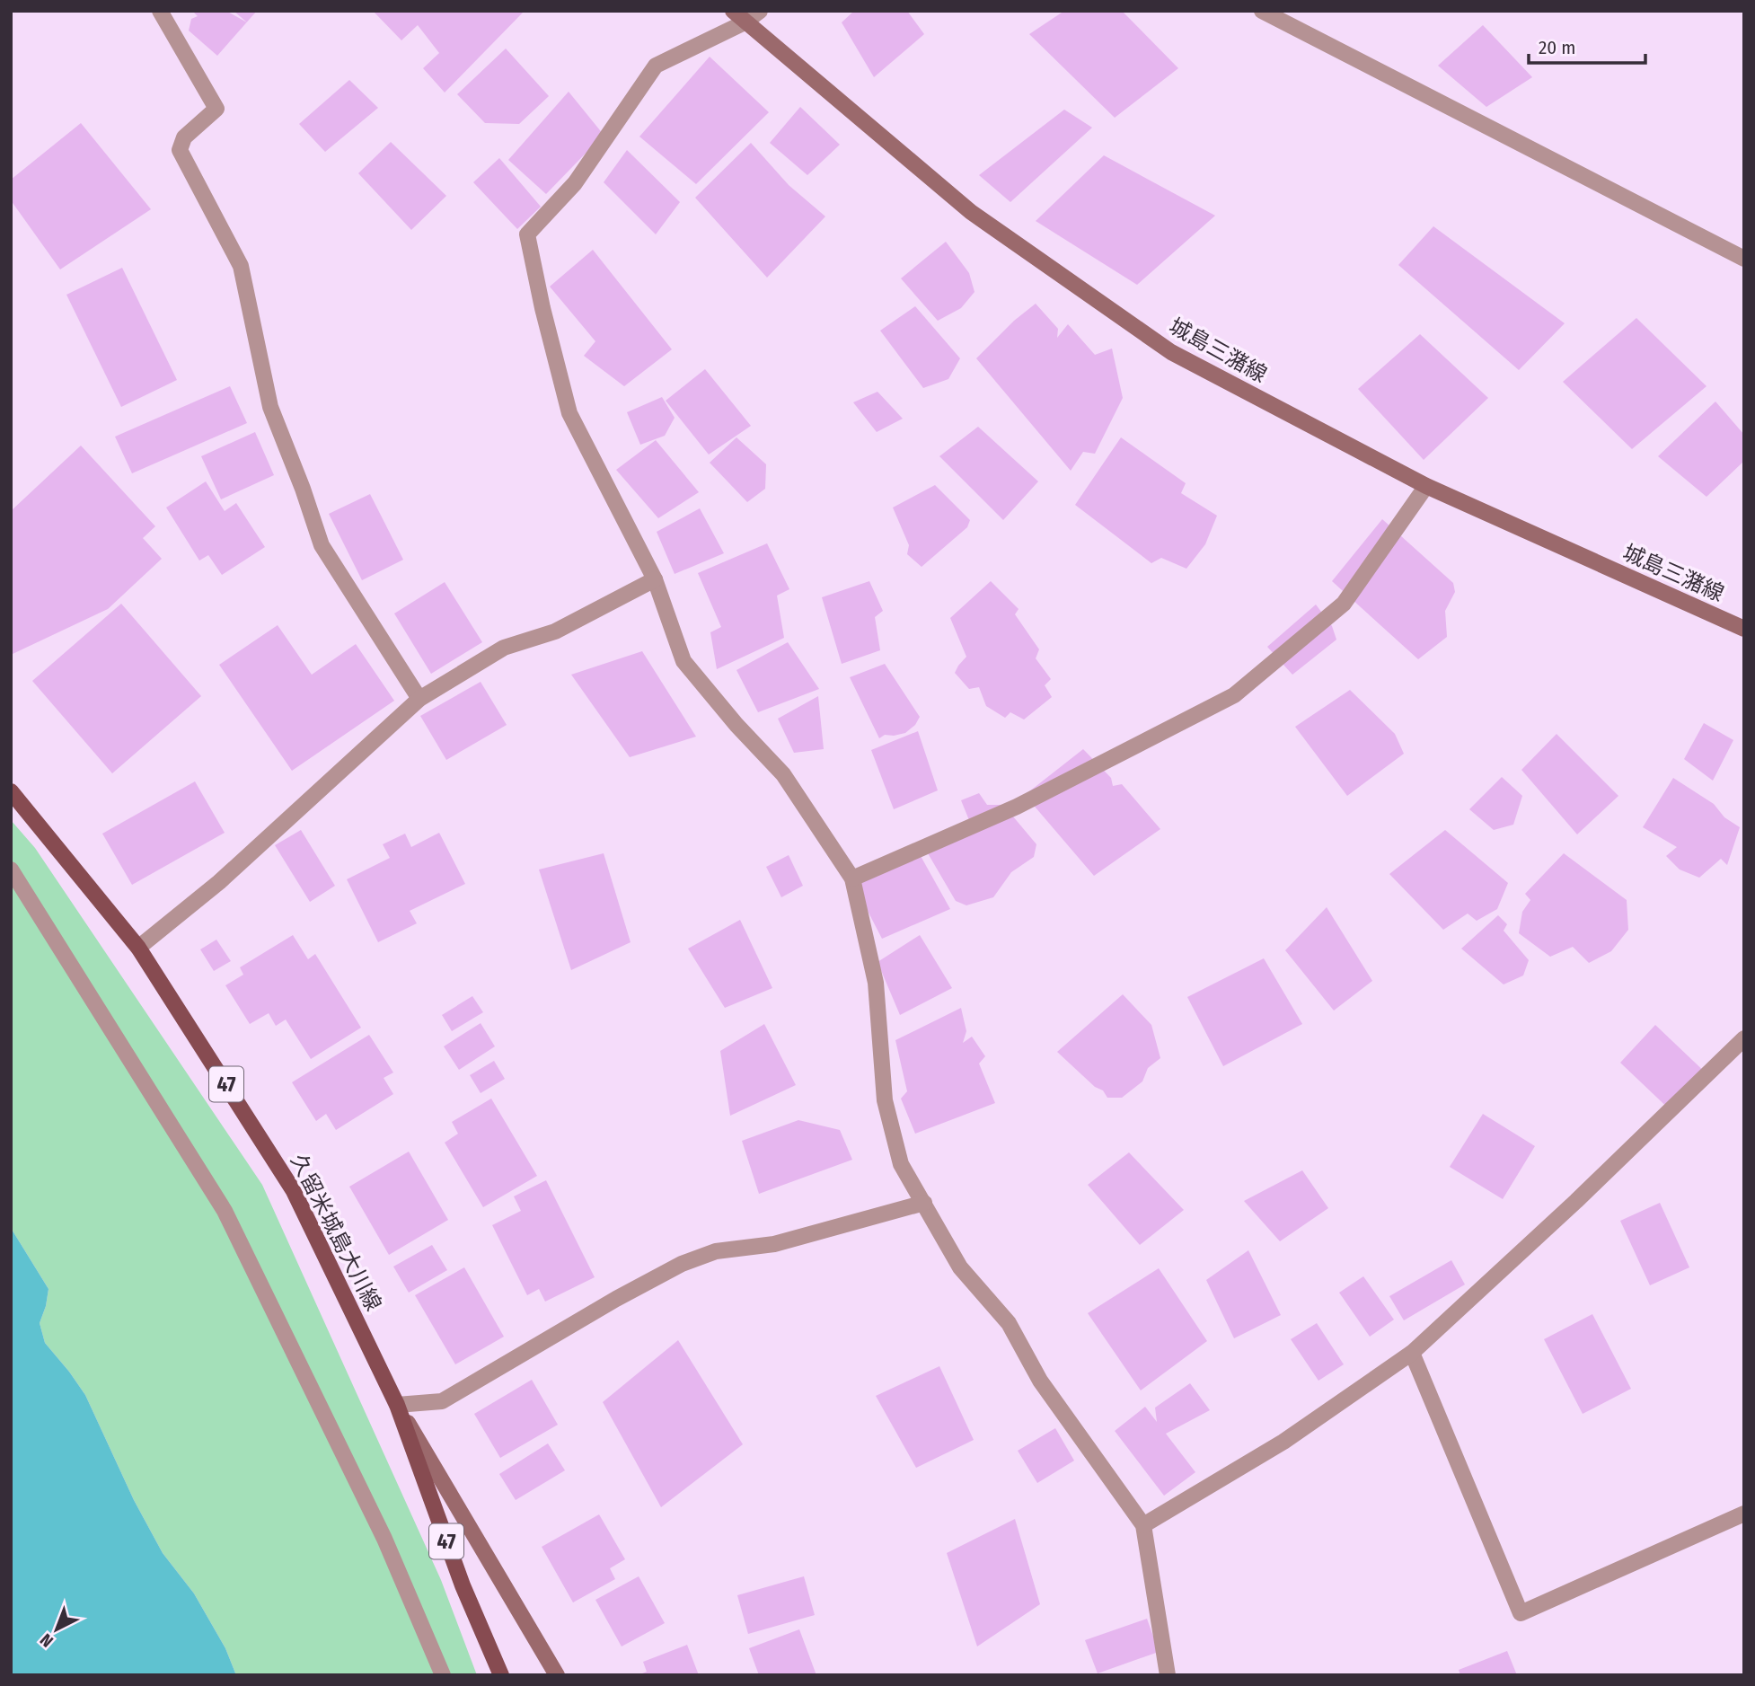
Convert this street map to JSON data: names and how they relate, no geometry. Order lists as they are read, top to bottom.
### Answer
{
  "streets": {
    "main road": ["城島三潴線", "47", "久留米城島大川線"]
  },
  "scale_bar": "20 m",
  "north": "bottom left"
}
